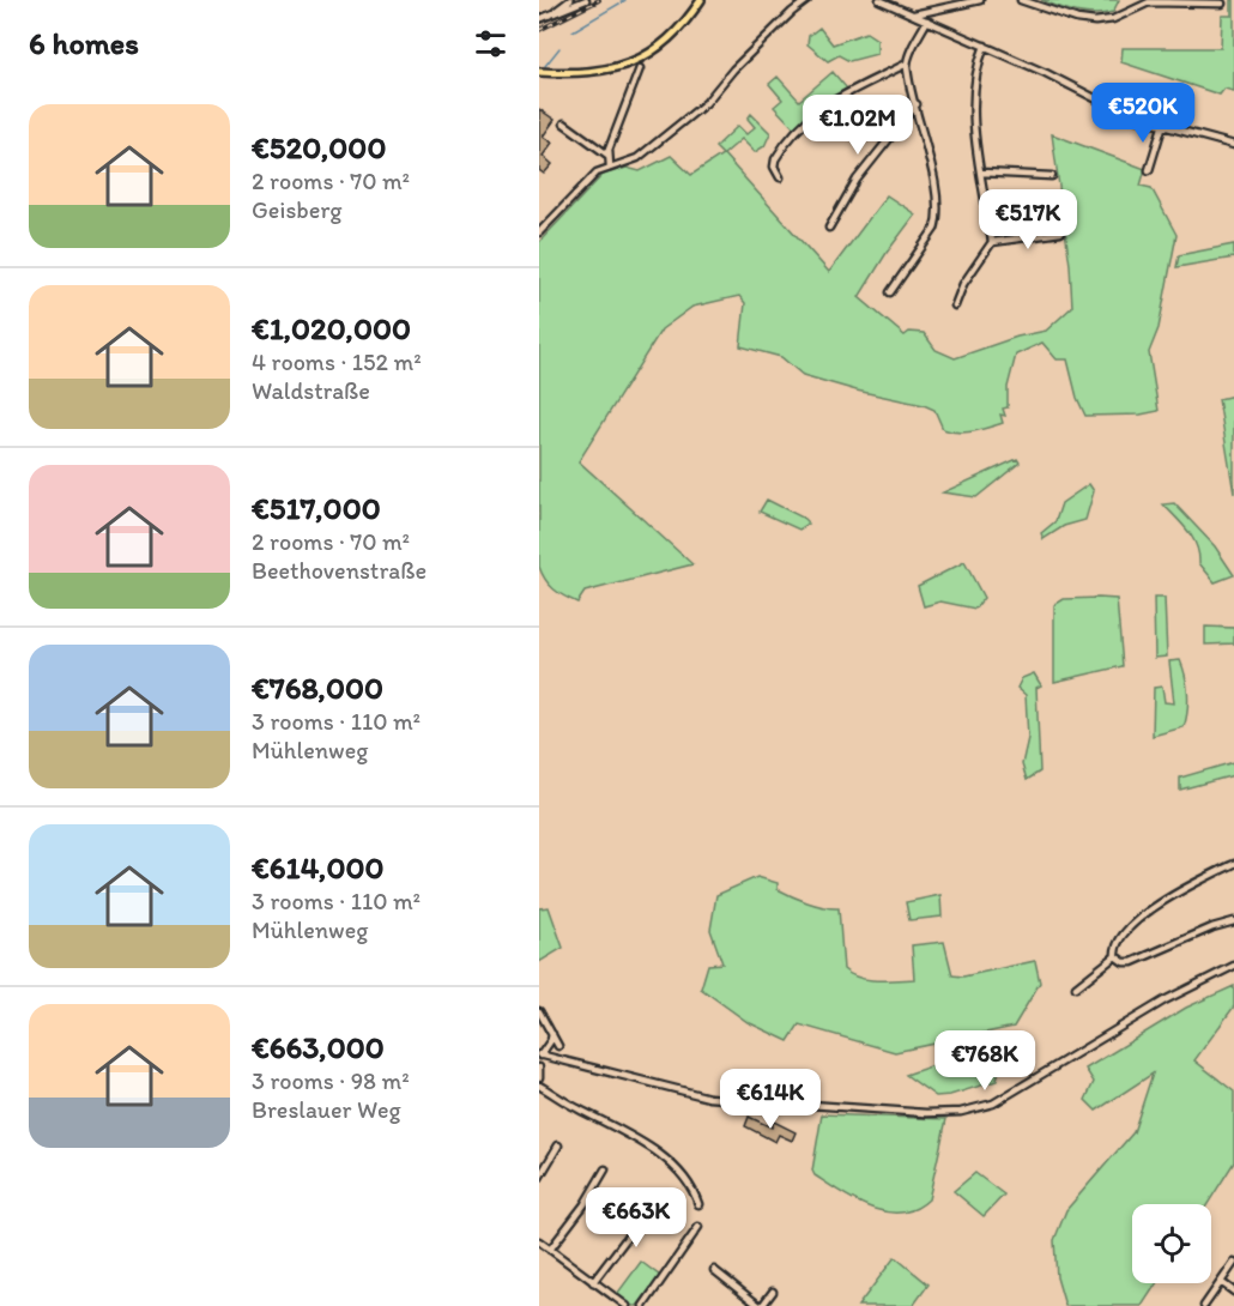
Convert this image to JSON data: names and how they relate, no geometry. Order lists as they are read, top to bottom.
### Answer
{
  "page": {
    "heading": "6 homes",
    "price": [
      "€520K",
      "€1.02M",
      "€517K",
      "€768K",
      "€614K",
      "€663K"
    ],
    "list": [
      {
        "name": "€520,000",
        "note": "2 rooms · 70 m² · Geisberg"
      },
      {
        "name": "€1,020,000",
        "note": "4 rooms · 152 m² · Waldstraße"
      },
      {
        "name": "€517,000",
        "note": "2 rooms · 70 m² · Beethovenstraße"
      },
      {
        "name": "€768,000",
        "note": "3 rooms · 110 m² · Mühlenweg"
      },
      {
        "name": "€614,000",
        "note": "3 rooms · 110 m² · Mühlenweg"
      },
      {
        "name": "€663,000",
        "note": "3 rooms · 98 m² · Breslauer Weg"
      }
    ]
  }
}
